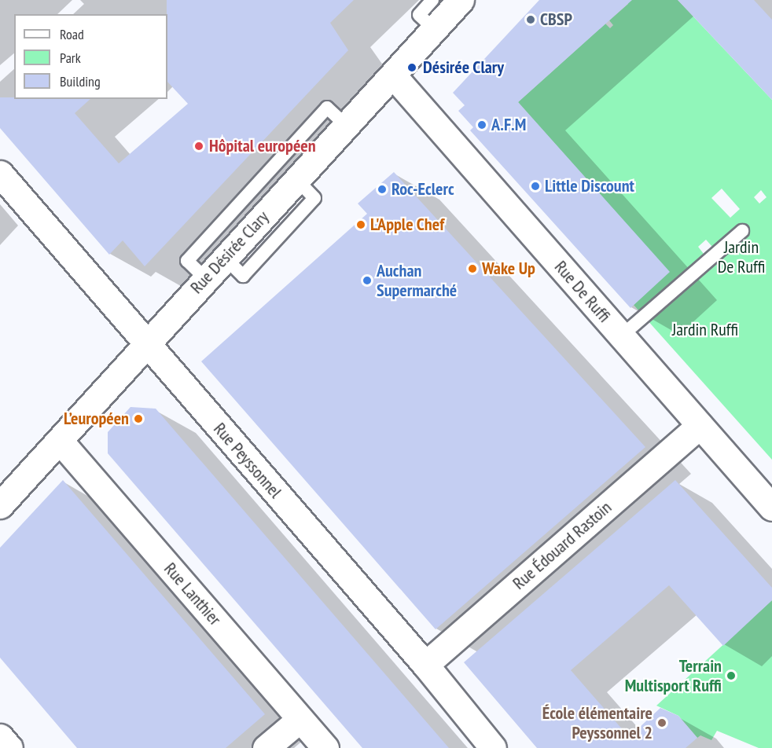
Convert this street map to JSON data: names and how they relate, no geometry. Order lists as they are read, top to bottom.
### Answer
{
  "streets": {
    "street": [
      "Rue Désirée Clary",
      "Rue De Ruffi",
      "Rue Peyssonnel",
      "Rue Édouard Rastoin",
      "Rue Lanthier"
    ]
  },
  "crossings": [
    ["Rue Désirée Clary", "Rue De Ruffi"],
    ["Rue Désirée Clary", "Rue Peyssonnel"],
    ["Rue Désirée Clary", "Rue Lanthier"],
    ["Rue De Ruffi", "Rue Édouard Rastoin"],
    ["Rue Peyssonnel", "Rue Édouard Rastoin"]
  ],
  "parks": ["Jardin De Ruffi", "Jardin Ruffi"],
  "places": [
    "CBSP",
    "Désirée Clary",
    "A.F.M",
    "Hôpital européen",
    "Little Discount",
    "Roc-Eclerc",
    "L'Apple Chef",
    "Wake Up",
    "Auchan Supermarché",
    "L’européen",
    "Terrain Multisport Ruffi",
    "École élémentaire Peyssonnel 2"
  ],
  "legend": ["Road", "Park", "Building"]
}
